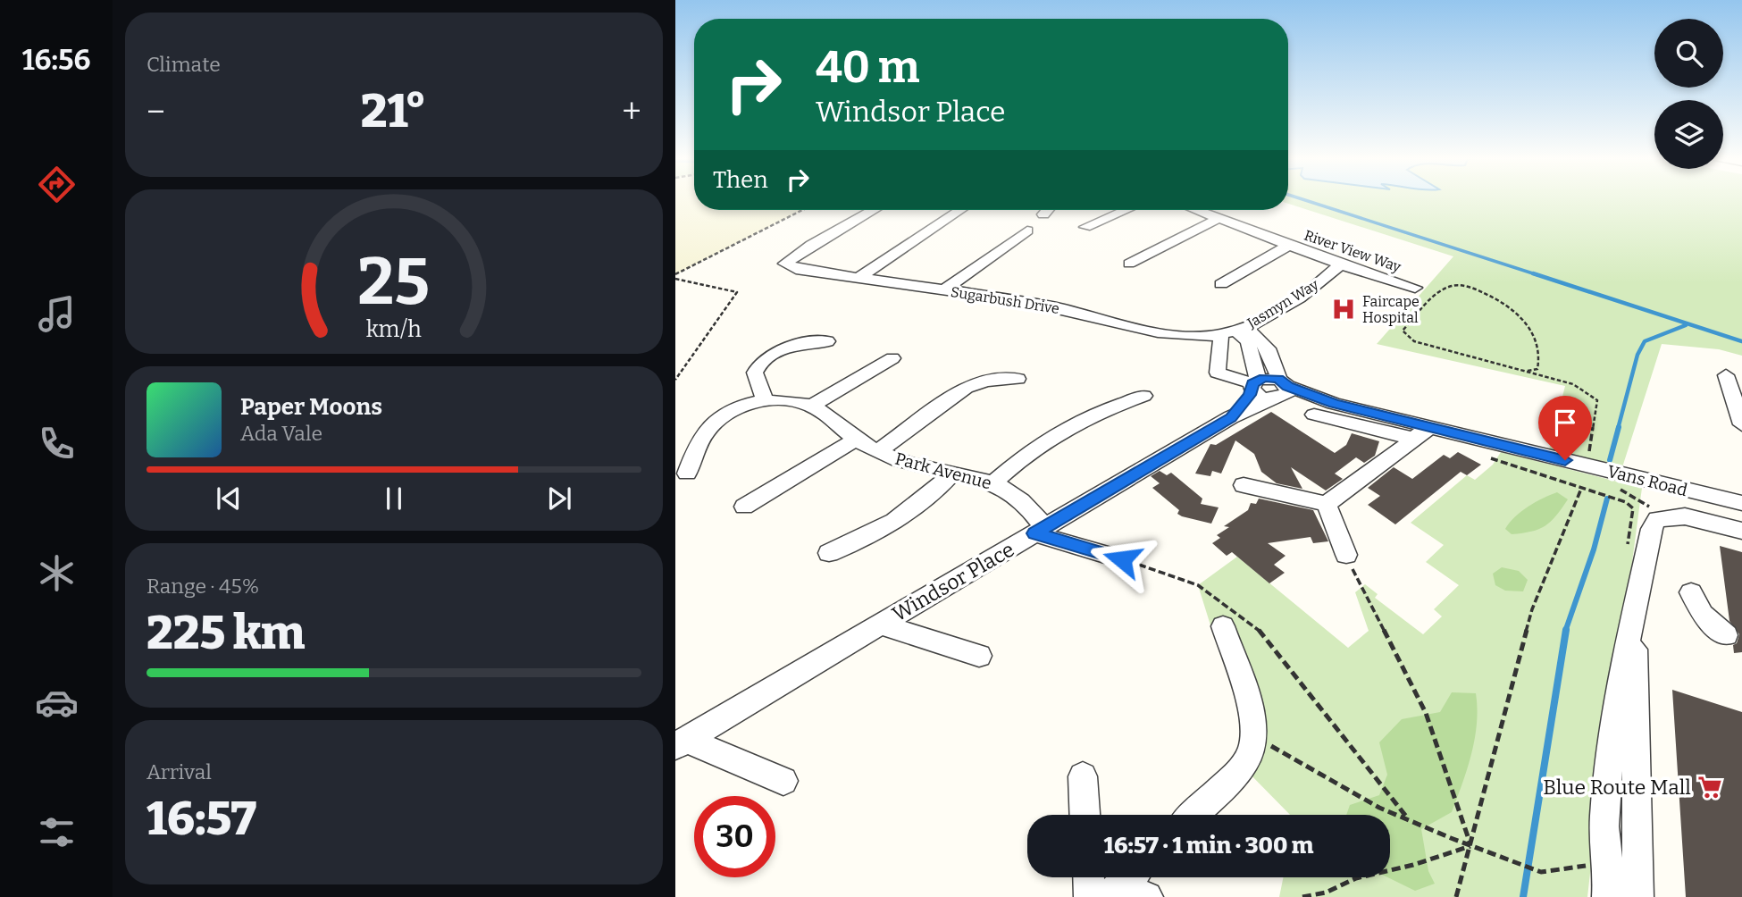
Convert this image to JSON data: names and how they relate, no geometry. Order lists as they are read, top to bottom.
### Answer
{
  "streets": {
    "street": [
      "River View Way",
      "Sugarbush Drive",
      "Jasmyn Way",
      "Park Avenue",
      "Vans Road",
      "Windsor Place"
    ]
  },
  "crossings": [
    ["River View Way", "Jasmyn Way"],
    ["Sugarbush Drive", "Jasmyn Way"],
    ["Park Avenue", "Windsor Place"],
    ["Vans Road", "Windsor Place"]
  ],
  "places": {
    "hospital": ["Faircape Hospital"],
    "supermarket": ["Blue Route Mall"]
  },
  "page": {
    "tabs": "16:56",
    "tile": [
      "Climate",
      ["Range · 45%", "225 km"],
      ["Arrival", "16:57"]
    ],
    "turn": ["40 m", "Windsor Place"],
    "heat": ["−", "21°", "+"],
    "then": "Then",
    "song": ["Paper Moons", "Ada Vale"],
    "limit": "30",
    "trip": "16:57 · 1 min · 300 m",
    "gauge": ["25", "km/h"]
  }
}
